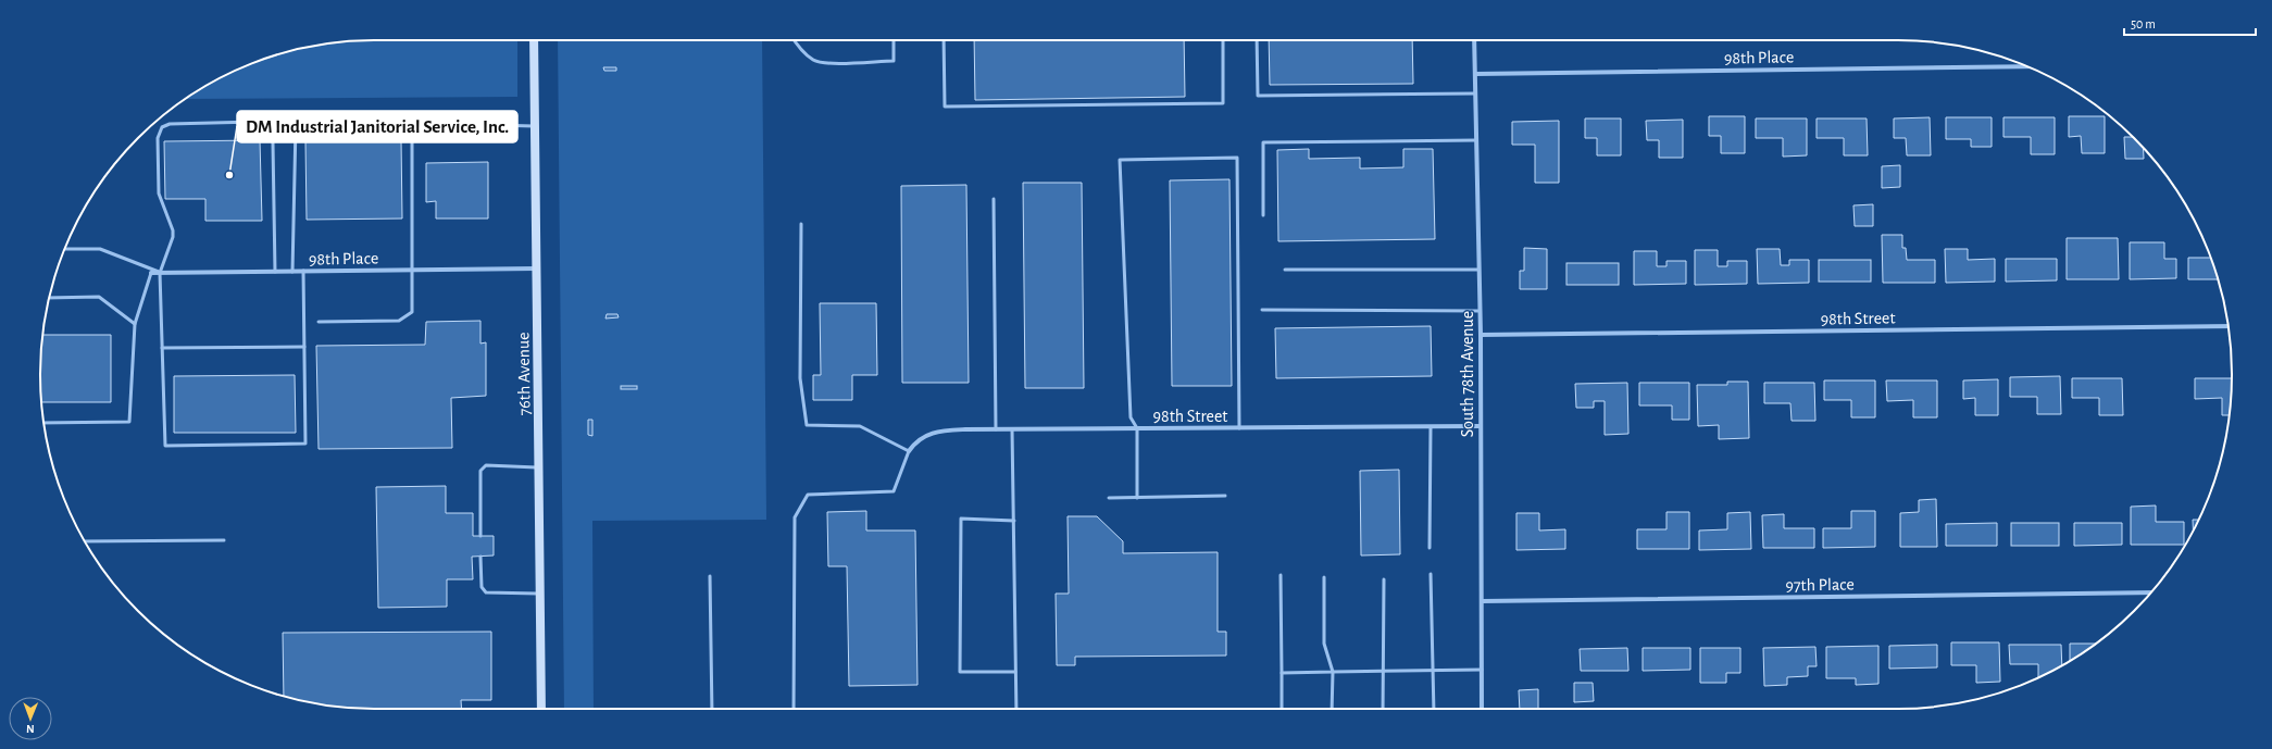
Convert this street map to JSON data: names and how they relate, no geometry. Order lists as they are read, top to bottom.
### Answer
{
  "streets": {
    "street": [
      "98th Place",
      "98th Street",
      "76th Avenue",
      "South 78th Avenue",
      "97th Place"
    ]
  },
  "crossings": [
    ["98th Place", "76th Avenue"],
    ["98th Place", "South 78th Avenue"],
    ["98th Street", "South 78th Avenue"],
    ["South 78th Avenue", "97th Place"]
  ],
  "places": ["DM Industrial Janitorial Service, Inc."],
  "scale_bar": "50 m",
  "north": "bottom"
}
